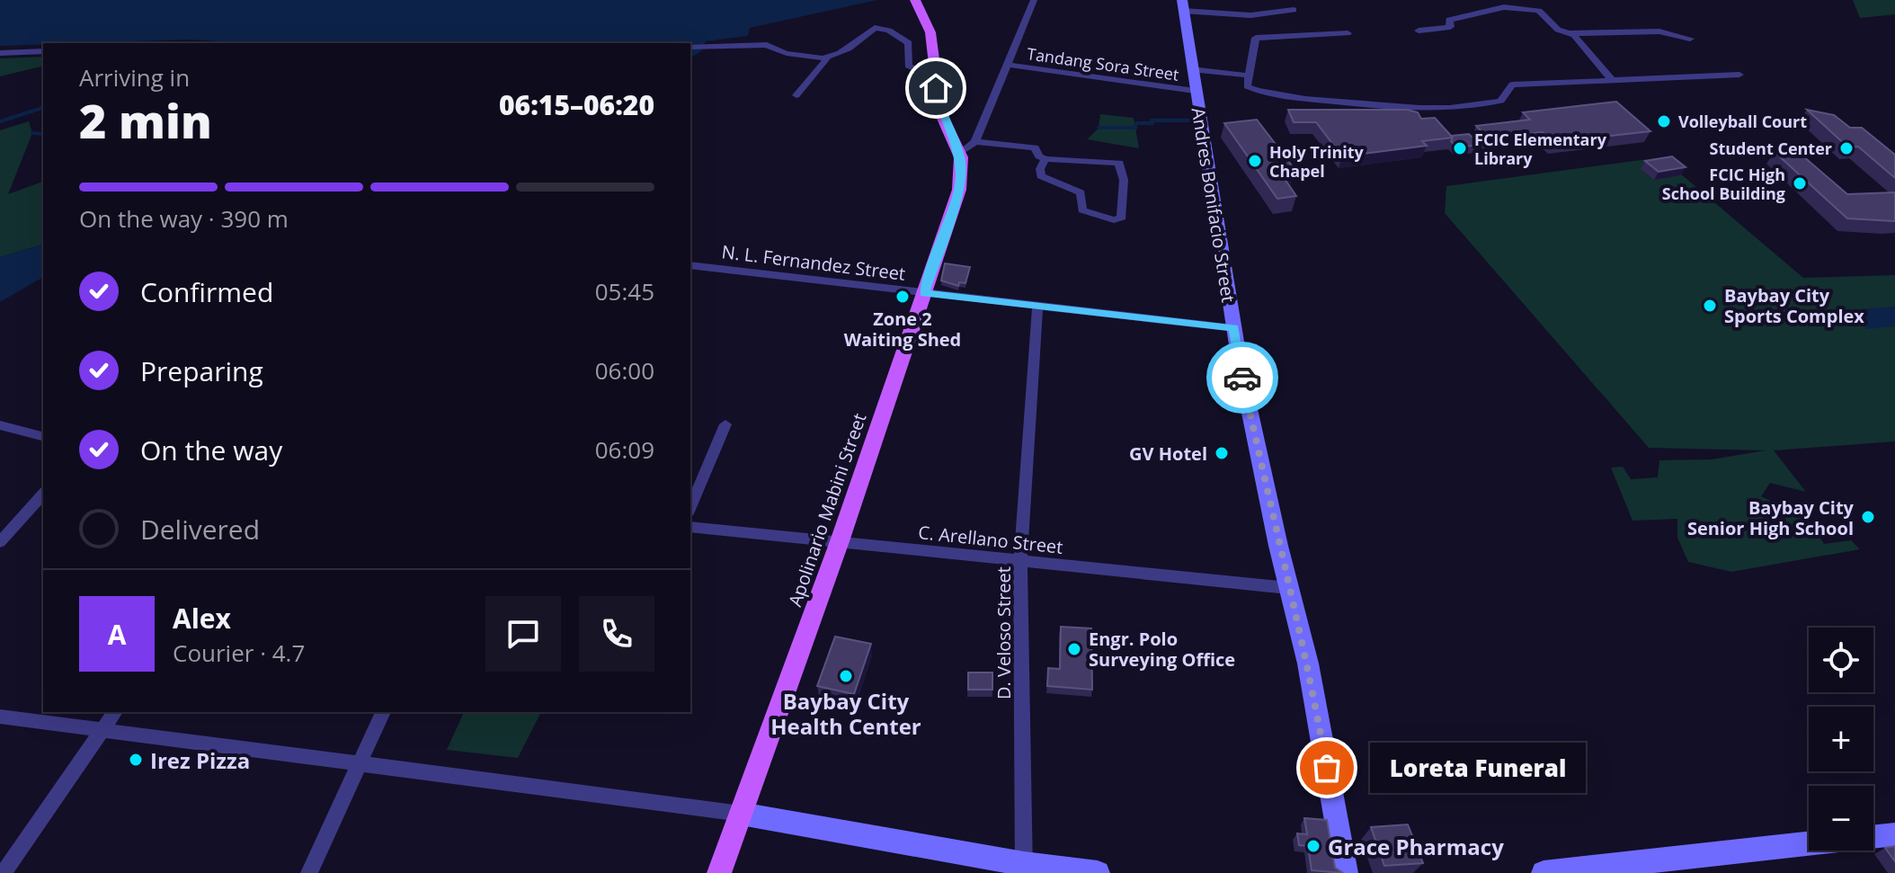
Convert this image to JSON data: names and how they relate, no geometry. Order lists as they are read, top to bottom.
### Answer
{
  "streets": {
    "main road": ["Apolinario Mabini Street"],
    "street": [
      "Tandang Sora Street",
      "Andres Bonifacio Street",
      "N. L. Fernandez Street",
      "C. Arellano Street",
      "D. Veloso Street"
    ]
  },
  "crossings": [
    ["Tandang Sora Street", "Andres Bonifacio Street"],
    ["Andres Bonifacio Street", "N. L. Fernandez Street"],
    ["Andres Bonifacio Street", "C. Arellano Street"],
    ["N. L. Fernandez Street", "Apolinario Mabini Street"],
    ["N. L. Fernandez Street", "D. Veloso Street"],
    ["Apolinario Mabini Street", "C. Arellano Street"],
    ["C. Arellano Street", "D. Veloso Street"]
  ],
  "places": [
    "Volleyball Court",
    "FCIC Elementary Library",
    "Student Center",
    "Holy Trinity Chapel",
    "FCIC High School Building",
    "Zone 2 Waiting Shed",
    "Baybay City Sports Complex",
    "GV Hotel",
    "Baybay City Senior High School",
    "Engr. Polo Surveying Office",
    "Baybay City Health Center",
    "Irez Pizza",
    "Loreta Funeral",
    "Grace Pharmacy"
  ],
  "page": {
    "heading": ["2 min", "Arriving in", "06:15–06:20"],
    "panel": ["Alex", "Courier · 4.7"],
    "bar": "On the way · 390 m",
    "list": [
      ["Confirmed", "05:45"],
      ["Preparing", "06:00"],
      ["On the way", "06:09"],
      "Delivered"
    ],
    "round": "A",
    "map_buttons": ["+", "−"],
    "bubble": "Loreta Funeral"
  }
}
